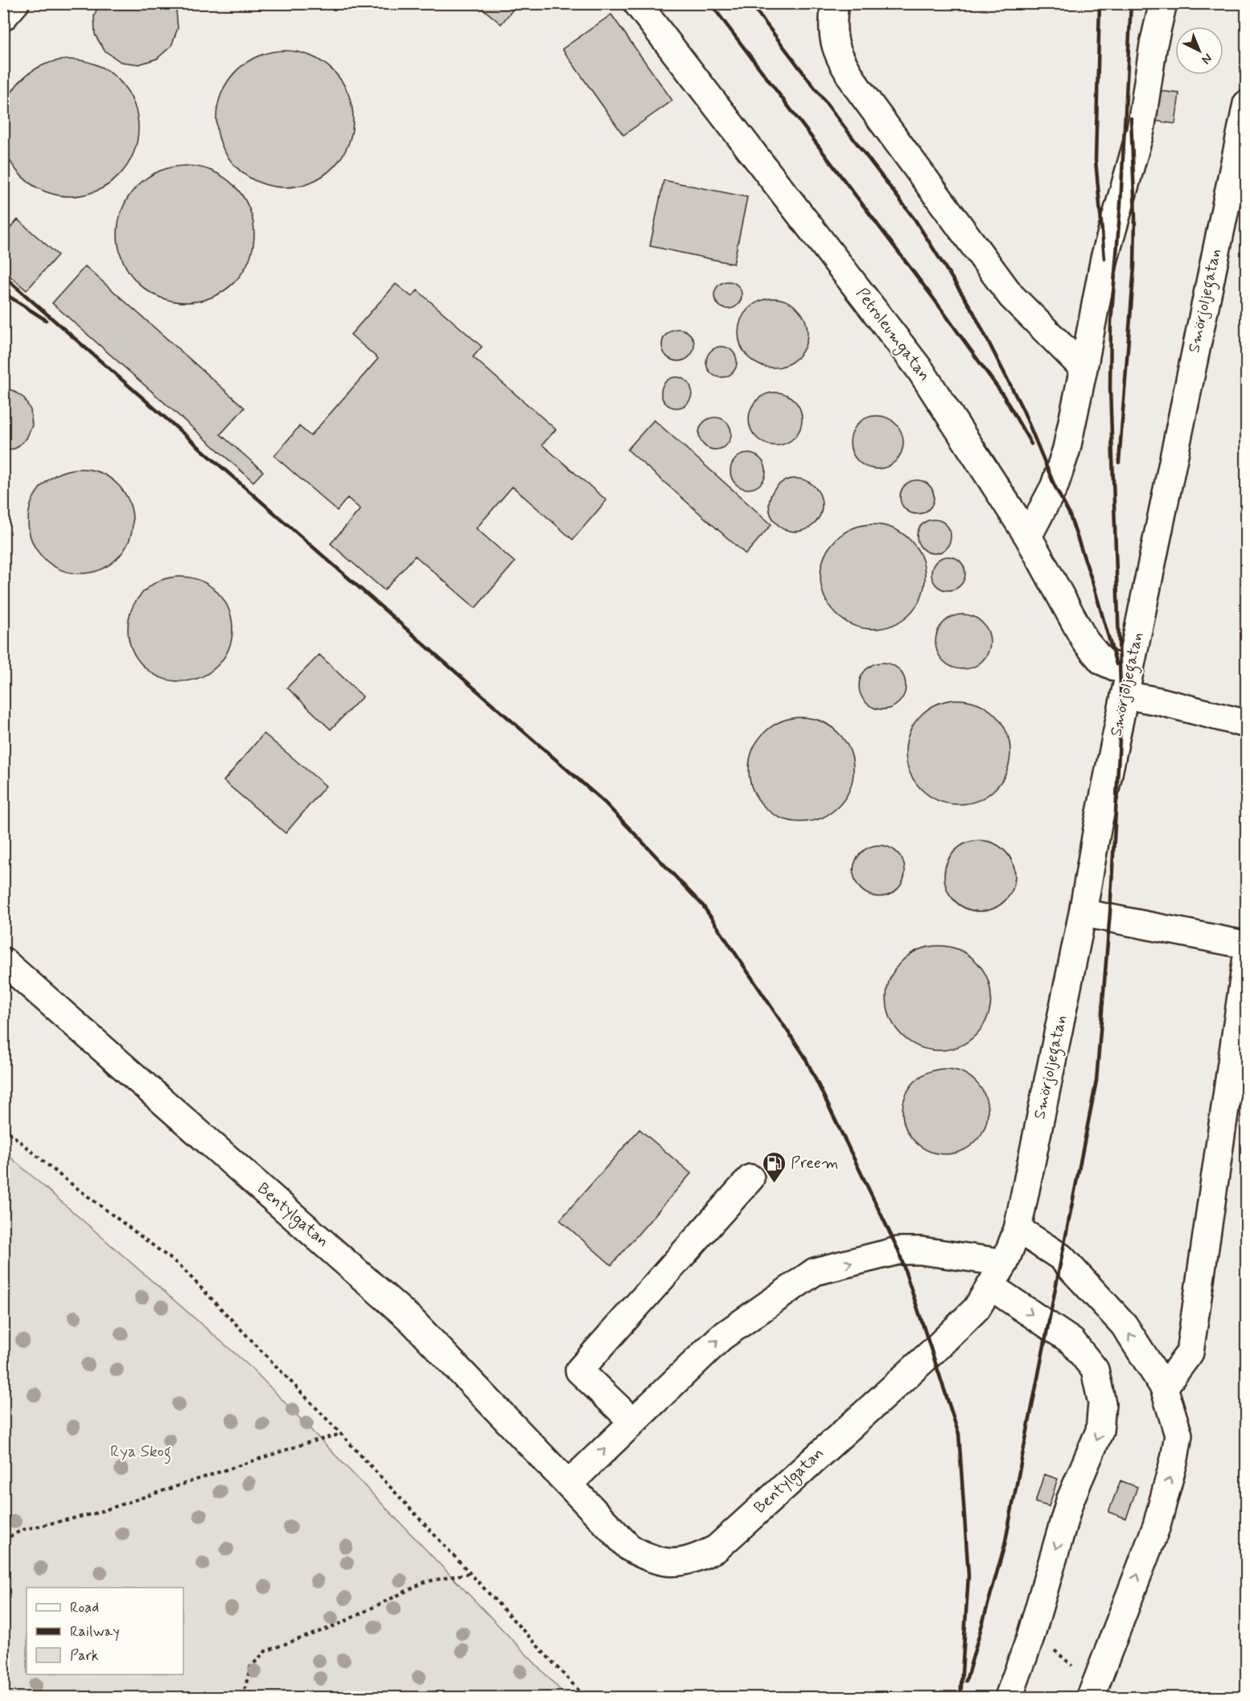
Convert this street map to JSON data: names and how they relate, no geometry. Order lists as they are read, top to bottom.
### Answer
{
  "streets": {
    "street": ["Smörjoljegatan", "Petroleumgatan", "Bentylgatan"]
  },
  "crossings": [
    ["Smörjoljegatan", "Petroleumgatan"],
    ["Smörjoljegatan", "Bentylgatan"]
  ],
  "parks": ["Rya Skog"],
  "places": {
    "fuel station": ["Preem"]
  },
  "legend": ["Road", "Railway", "Park"],
  "north": "bottom right"
}
